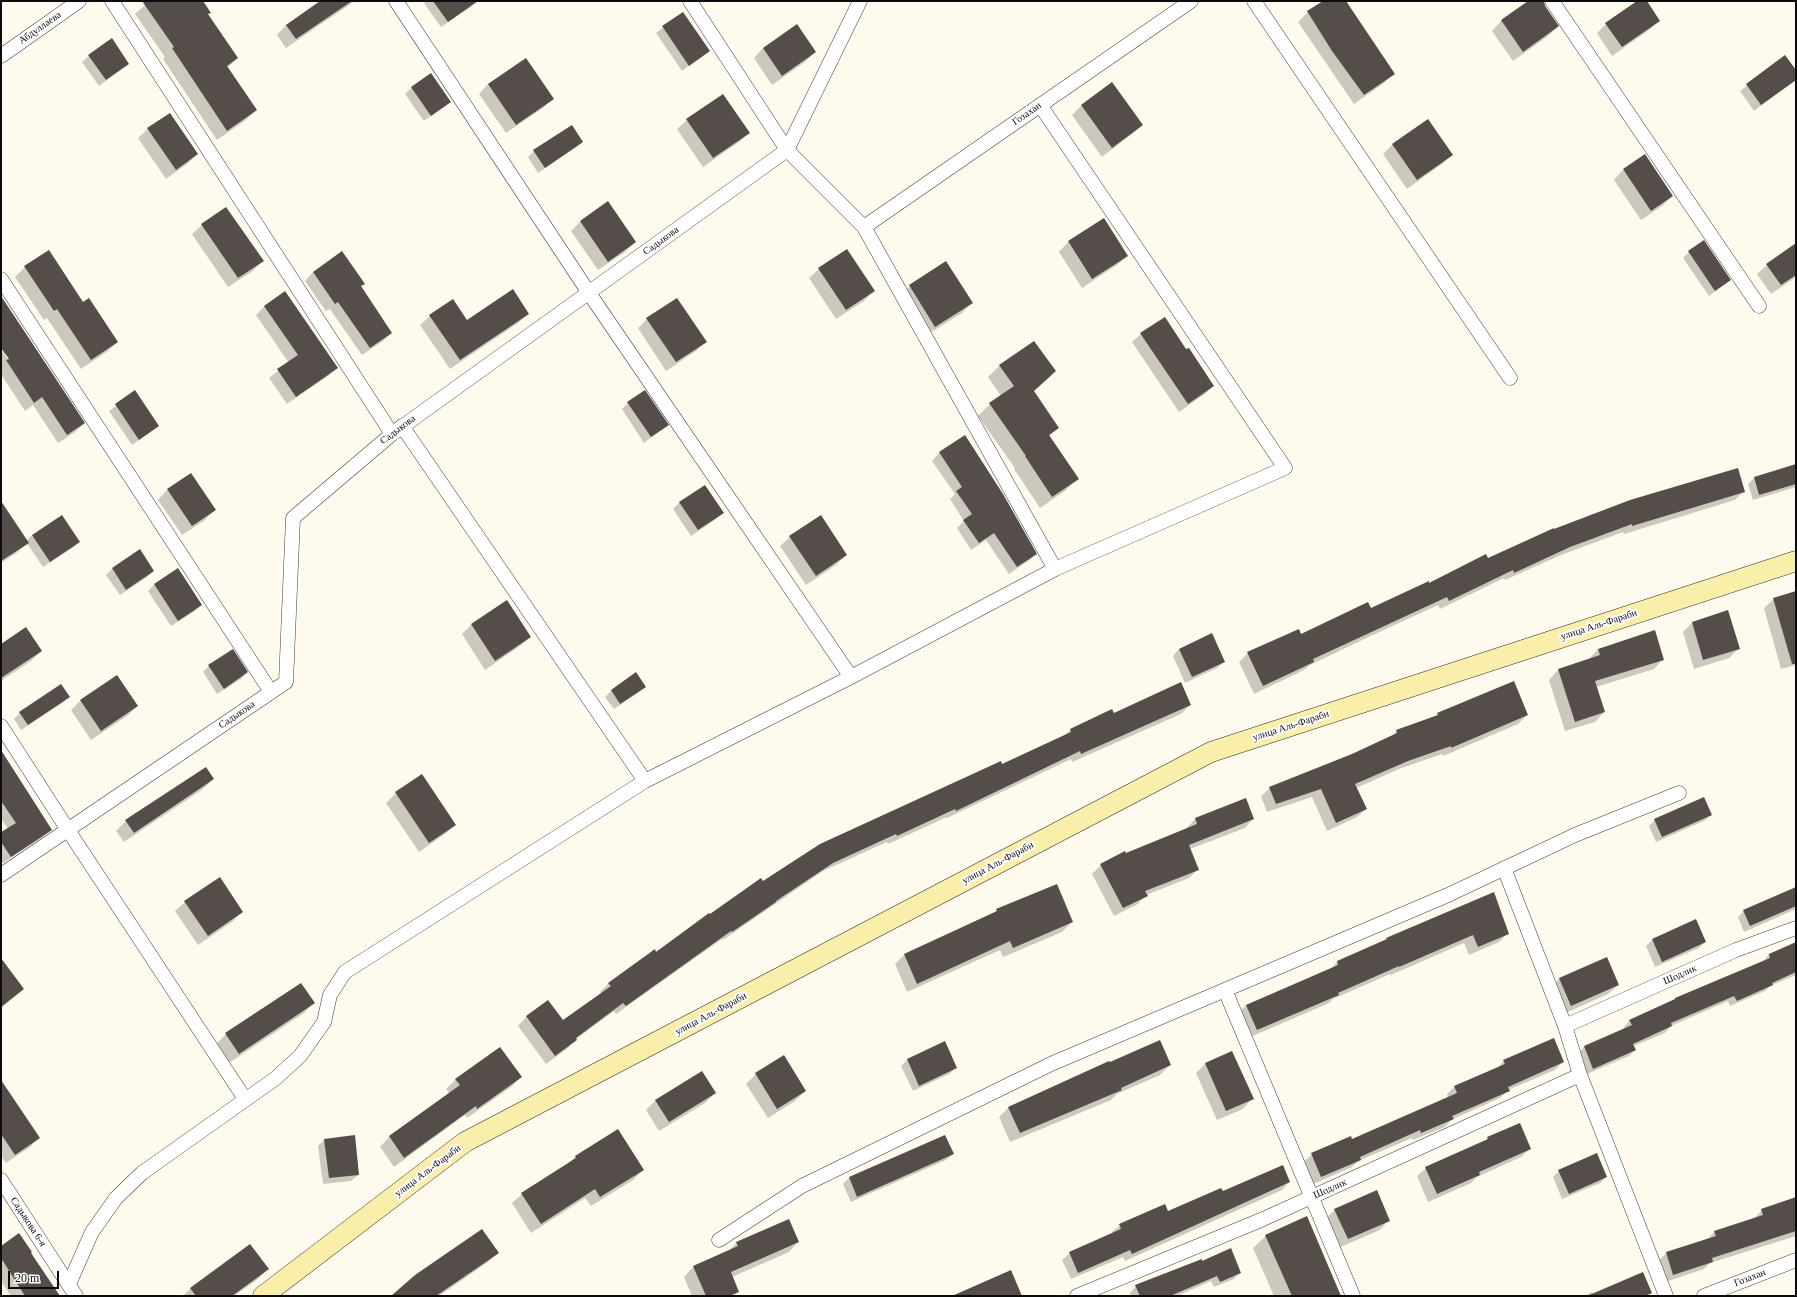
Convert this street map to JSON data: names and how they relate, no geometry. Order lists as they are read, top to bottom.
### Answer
{
  "streets": {
    "main road": ["улица Аль-Фараби"],
    "street": [
      "Абдуллаева",
      "Гозахан",
      "Садыкова",
      "Шодлик",
      "Садыкова 6-я"
    ]
  },
  "scale_bar": "20 m"
}
